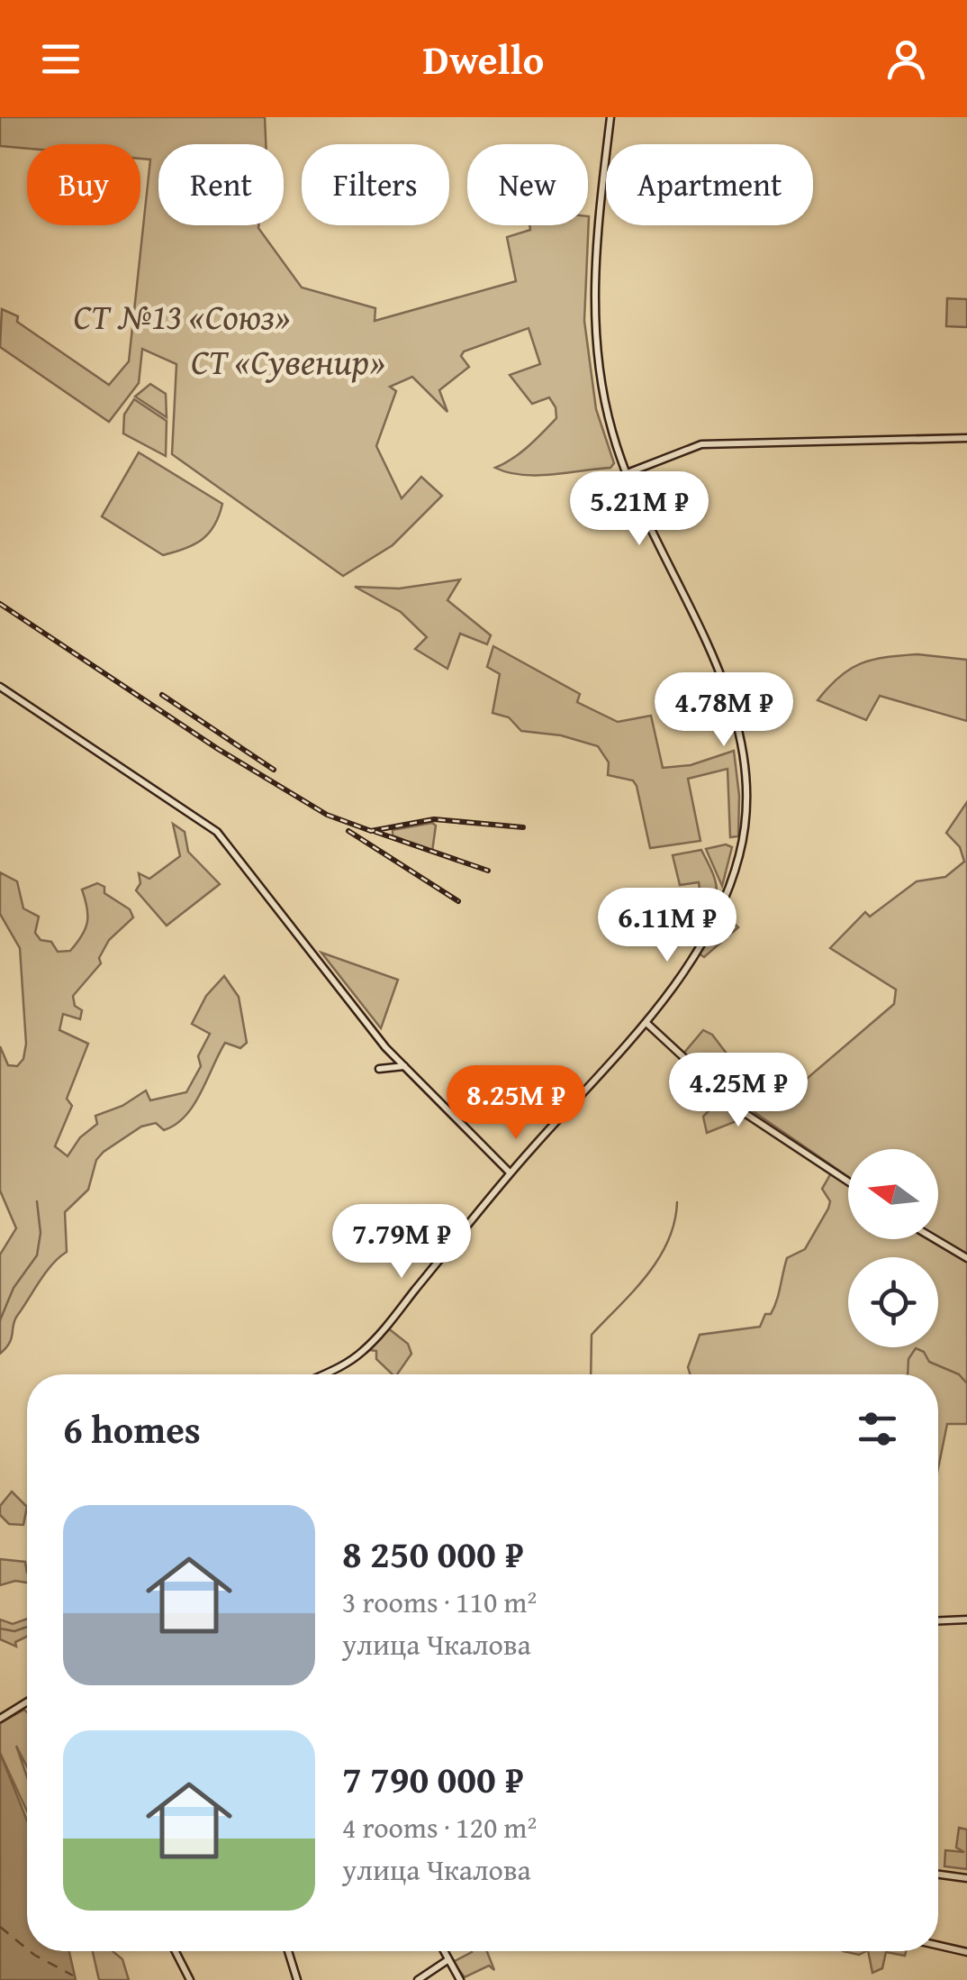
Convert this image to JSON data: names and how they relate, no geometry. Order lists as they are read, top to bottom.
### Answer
{
  "parks": ["СТ №13 «Союз»", "СТ «Сувенир»"],
  "north": "left",
  "page": {
    "header": "Dwello",
    "chip": [
      "Buy",
      "Rent",
      "Filters",
      "New",
      "Apartment"
    ],
    "price": [
      "5.21M ₽",
      "4.78M ₽",
      "6.11M ₽",
      "4.25M ₽",
      "8.25M ₽",
      "7.79M ₽"
    ],
    "heading": "6 homes",
    "list": [
      {
        "name": "8 250 000 ₽",
        "note": "3 rooms · 110 m² · улица Чкалова"
      },
      {
        "name": "7 790 000 ₽",
        "note": "4 rooms · 120 m² · улица Чкалова"
      }
    ]
  }
}
